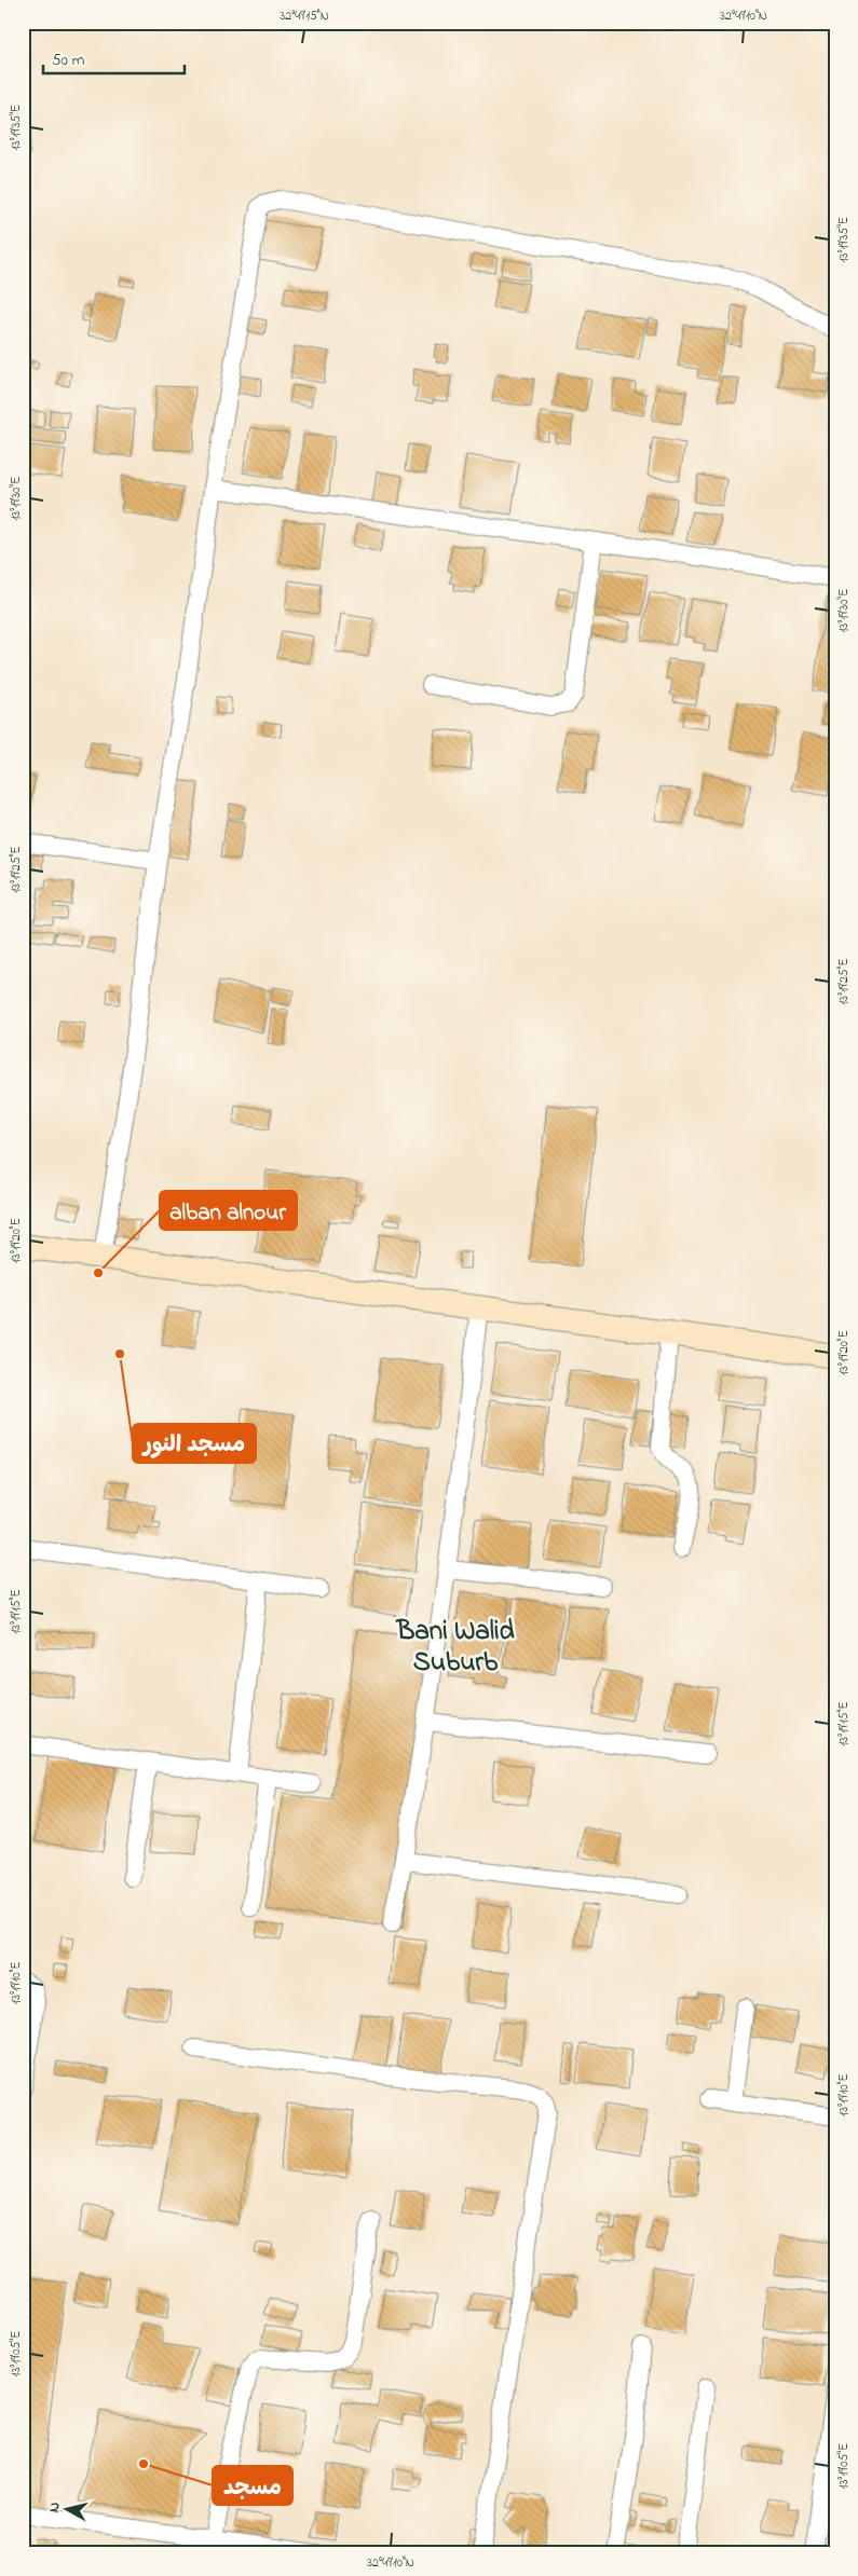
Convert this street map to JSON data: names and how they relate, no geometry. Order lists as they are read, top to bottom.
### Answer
{
  "districts": ["Bani Walid Suburb"],
  "places": ["alban alnour", "مسجد النور", "مسجد"],
  "scale_bar": "50 m",
  "north": "left",
  "coordinates": [
    "32°49'15\"N",
    "32°49'10\"N",
    "13°19'35\"E",
    "13°19'30\"E",
    "13°19'25\"E",
    "13°19'20\"E",
    "13°19'15\"E",
    "13°19'10\"E",
    "13°19'05\"E"
  ]
}
